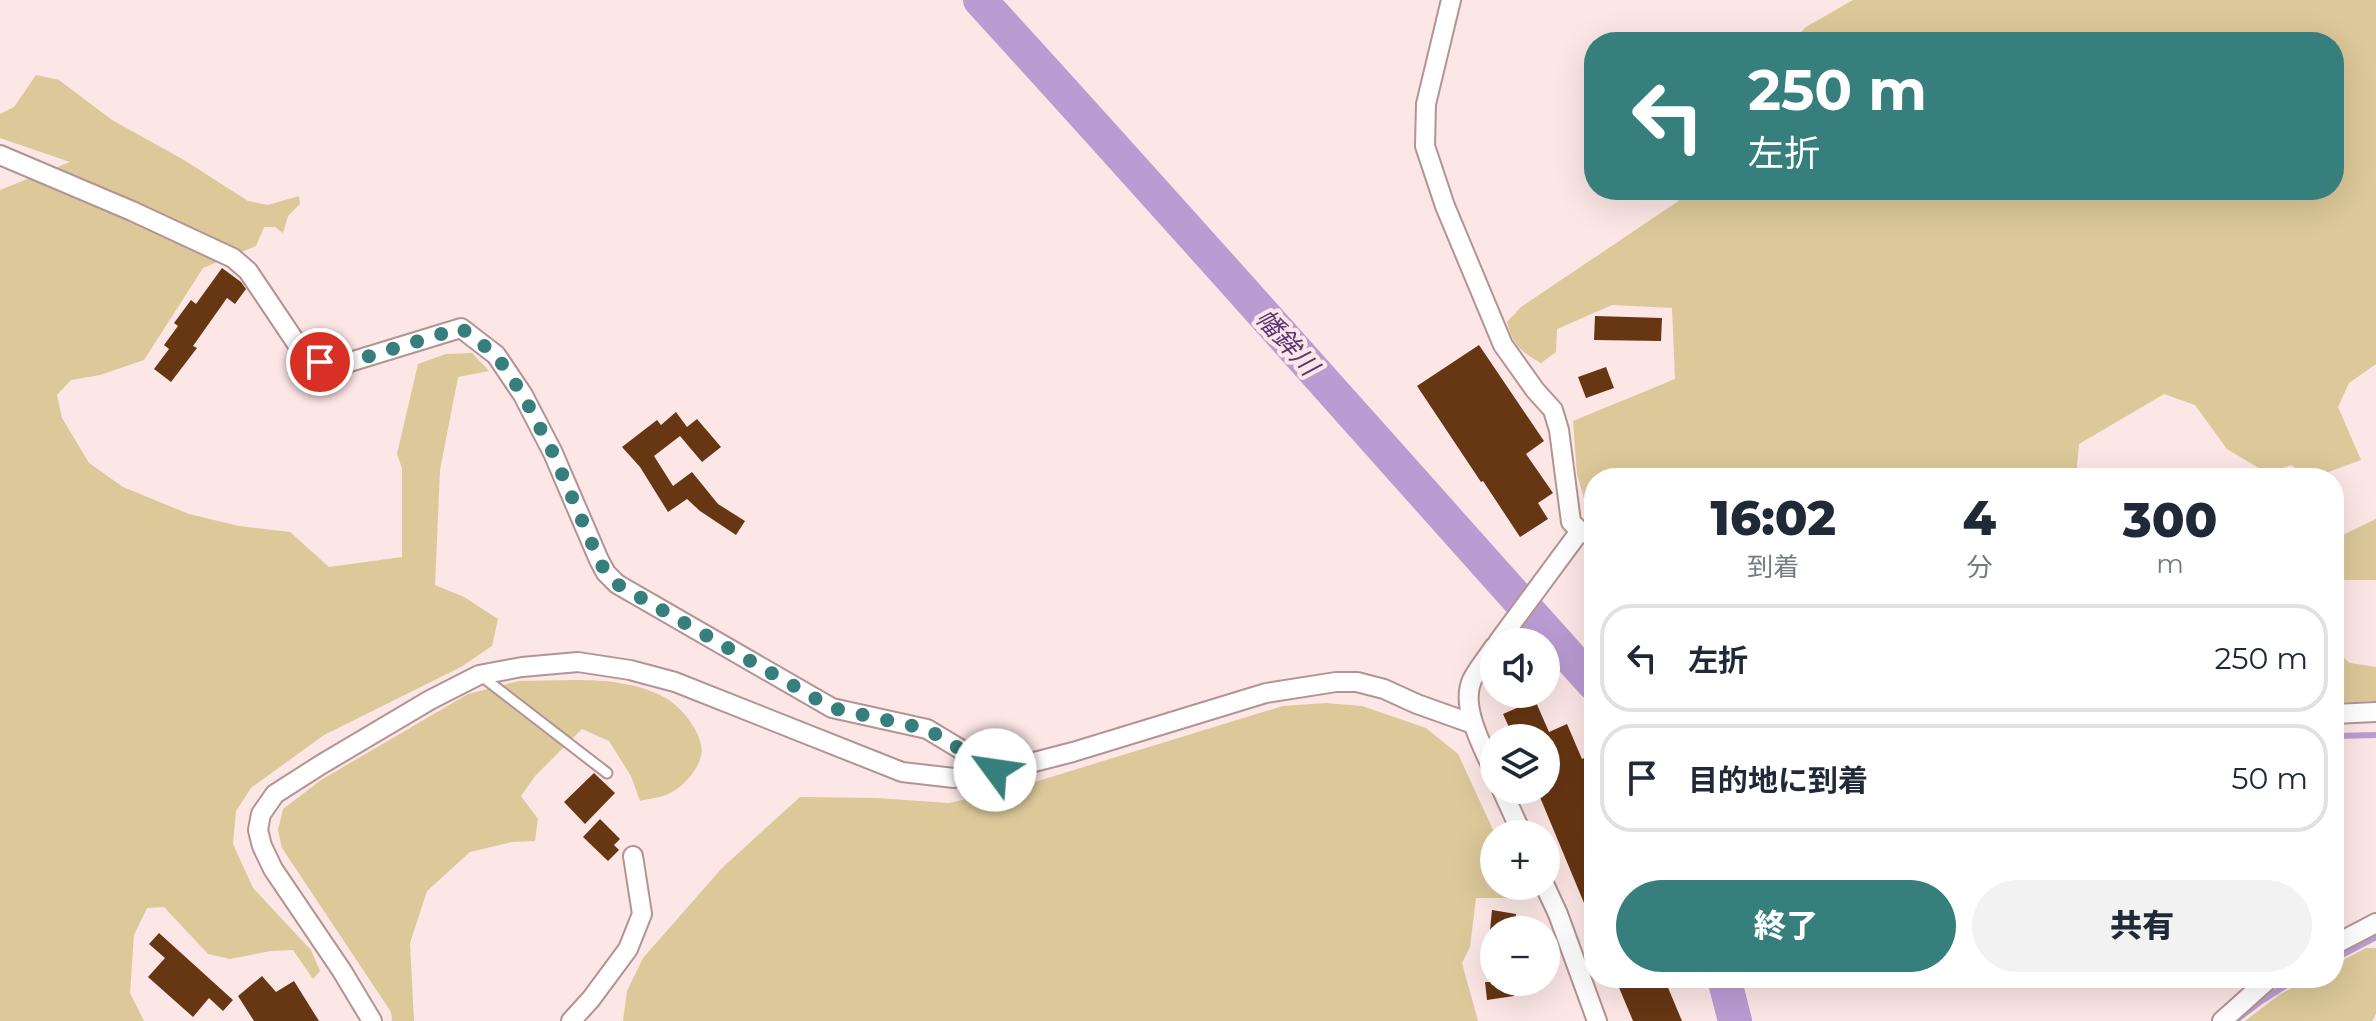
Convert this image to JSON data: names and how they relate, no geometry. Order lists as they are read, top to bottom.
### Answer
{
  "water": ["幡鉾川"],
  "page": {
    "turn": ["250 m", "左折"],
    "eta": [
      "16:02",
      "到着",
      "4",
      "分",
      "300",
      "m"
    ],
    "list": [
      {
        "name": "左折",
        "value": "250 m"
      },
      {
        "name": "目的地に到着",
        "value": "50 m"
      }
    ],
    "map_buttons": ["+", "−"],
    "buttons": ["終了", "共有"]
  }
}
